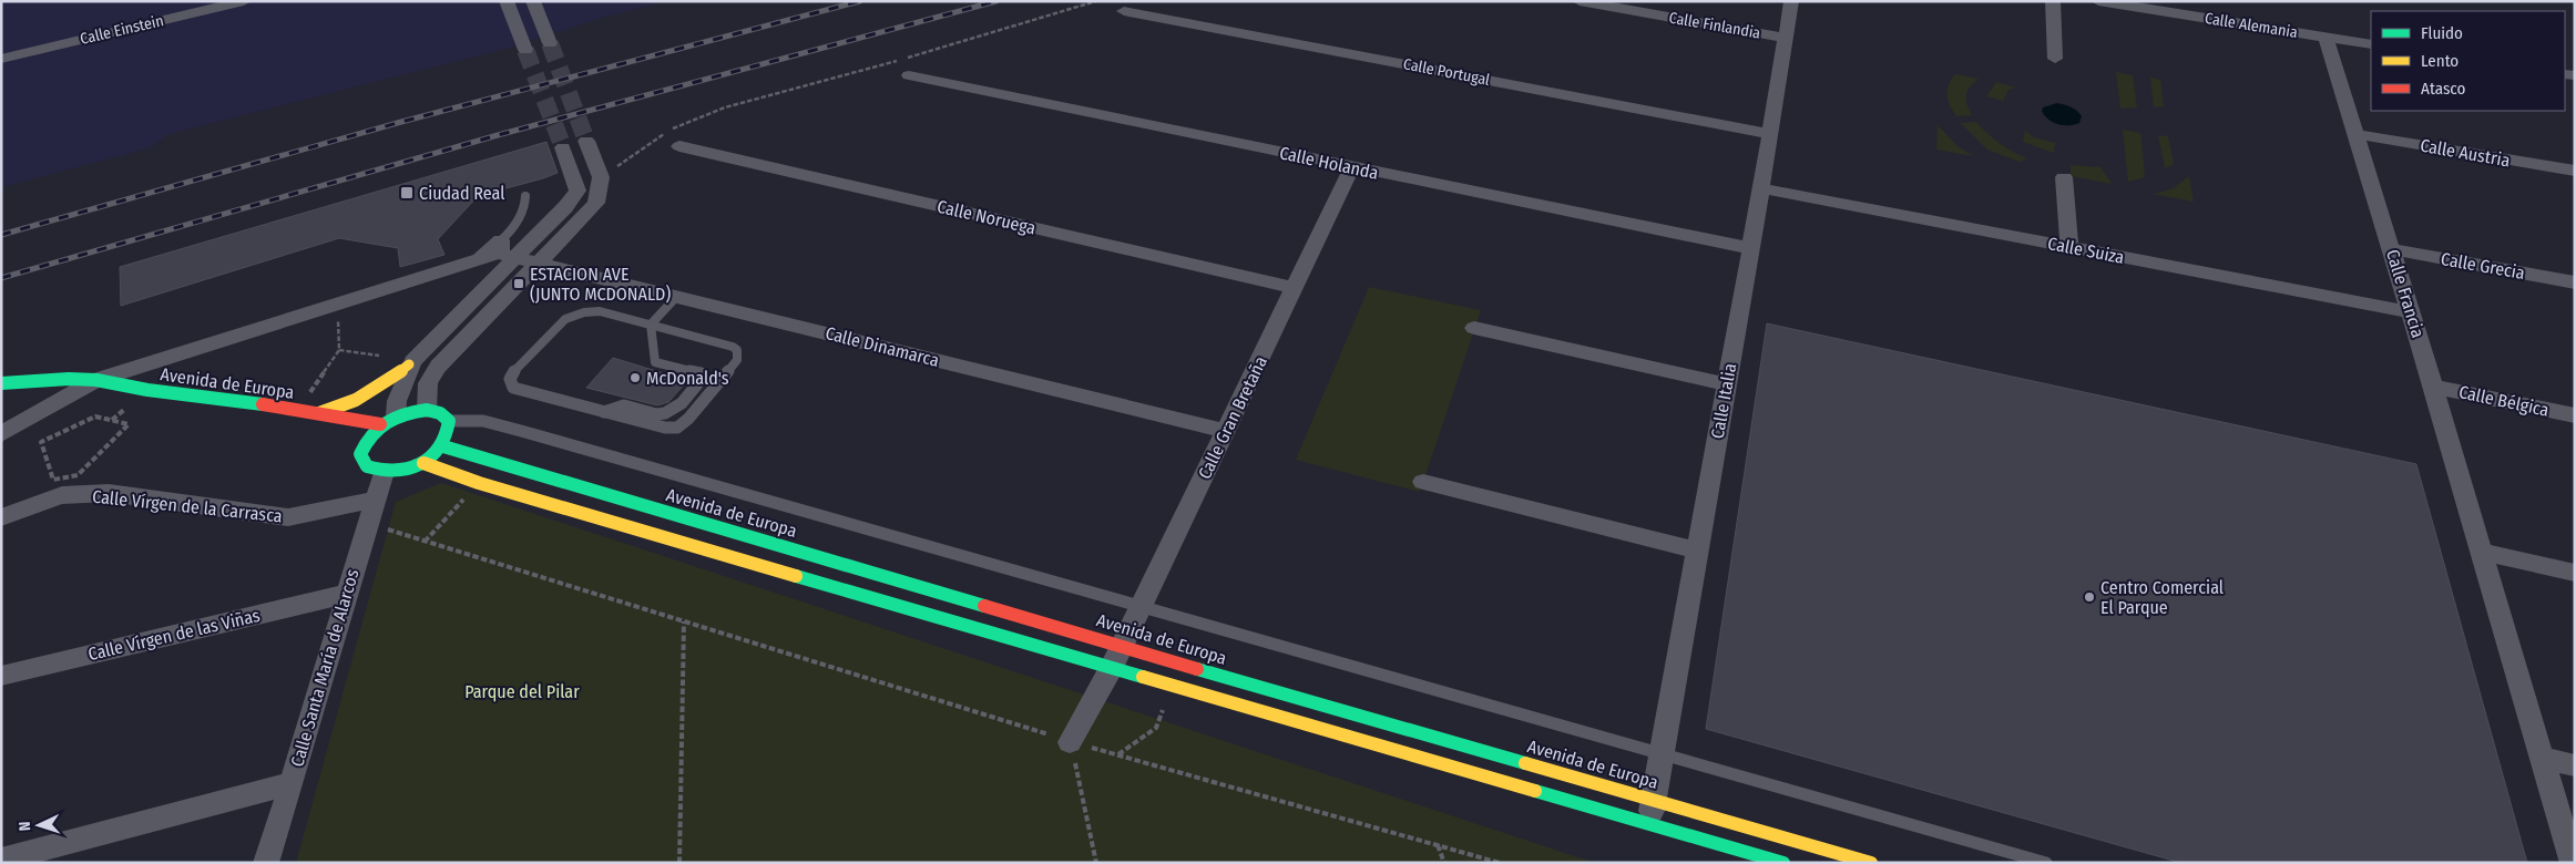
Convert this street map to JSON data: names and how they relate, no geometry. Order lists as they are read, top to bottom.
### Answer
{
  "streets": {
    "main road": ["Avenida de Europa"],
    "street": [
      "Calle Finlandia",
      "Calle Alemania",
      "Calle Einstein",
      "Calle Portugal",
      "Calle Austria",
      "Calle Holanda",
      "Calle Noruega",
      "Calle Suiza",
      "Calle Grecia",
      "Calle Francia",
      "Calle Dinamarca",
      "Calle Italia",
      "Calle Bélgica",
      "Calle Gran Bretaña",
      "Calle Vírgen de la Carrasca",
      "Calle Vírgen de las Viñas",
      "Calle Santa María de Alarcos"
    ]
  },
  "crossings": [
    ["Calle Finlandia", "Calle Italia"],
    ["Calle Alemania", "Calle Francia"],
    ["Calle Portugal", "Calle Italia"],
    ["Calle Austria", "Calle Francia"],
    ["Calle Holanda", "Calle Italia"],
    ["Calle Holanda", "Calle Gran Bretaña"],
    ["Calle Noruega", "Calle Gran Bretaña"],
    ["Calle Suiza", "Calle Francia"],
    ["Calle Suiza", "Calle Italia"],
    ["Calle Grecia", "Calle Francia"],
    ["Calle Francia", "Calle Bélgica"],
    ["Calle Dinamarca", "Calle Gran Bretaña"],
    ["Avenida de Europa", "Calle Italia"],
    ["Avenida de Europa", "Calle Gran Bretaña"],
    ["Avenida de Europa", "Calle Santa María de Alarcos"],
    ["Calle Vírgen de la Carrasca", "Calle Santa María de Alarcos"],
    ["Calle Vírgen de las Viñas", "Calle Santa María de Alarcos"]
  ],
  "parks": ["Parque del Pilar"],
  "places": {
    "transit": ["Ciudad Real", "ESTACION AVE (JUNTO MCDONALD)"],
    "other": ["McDonald's", "Centro Comercial El Parque"]
  },
  "legend": ["Fluido", "Lento", "Atasco"],
  "north": "left"
}
